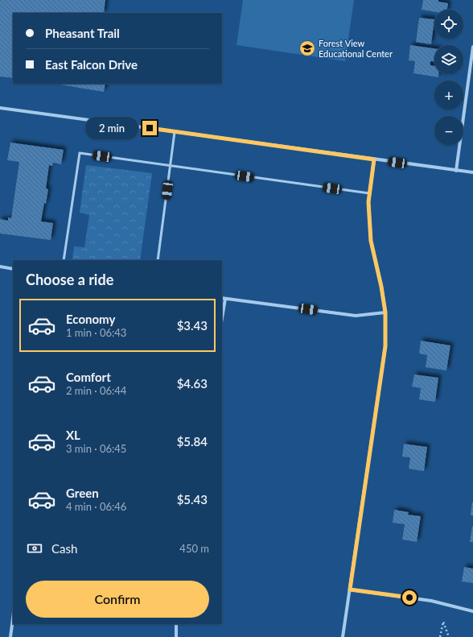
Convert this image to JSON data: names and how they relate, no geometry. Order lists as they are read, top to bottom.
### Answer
{
  "places": {
    "school or university": ["Forest View Educational Center"]
  },
  "page": {
    "map_buttons": ["+", "−"],
    "banner": ["Pheasant Trail", "East Falcon Drive"],
    "bubble": "2 min",
    "heading": "Choose a ride",
    "list": [
      {
        "name": "Economy",
        "note": "1 min · 06:43",
        "value": "$3.43"
      },
      {
        "name": "Comfort",
        "note": "2 min · 06:44",
        "value": "$4.63"
      },
      {
        "name": "XL",
        "note": "3 min · 06:45",
        "value": "$5.84"
      },
      {
        "name": "Green",
        "note": "4 min · 06:46",
        "value": "$5.43"
      }
    ],
    "pay": ["Cash", "450 m"],
    "buttons": "Confirm"
  }
}
